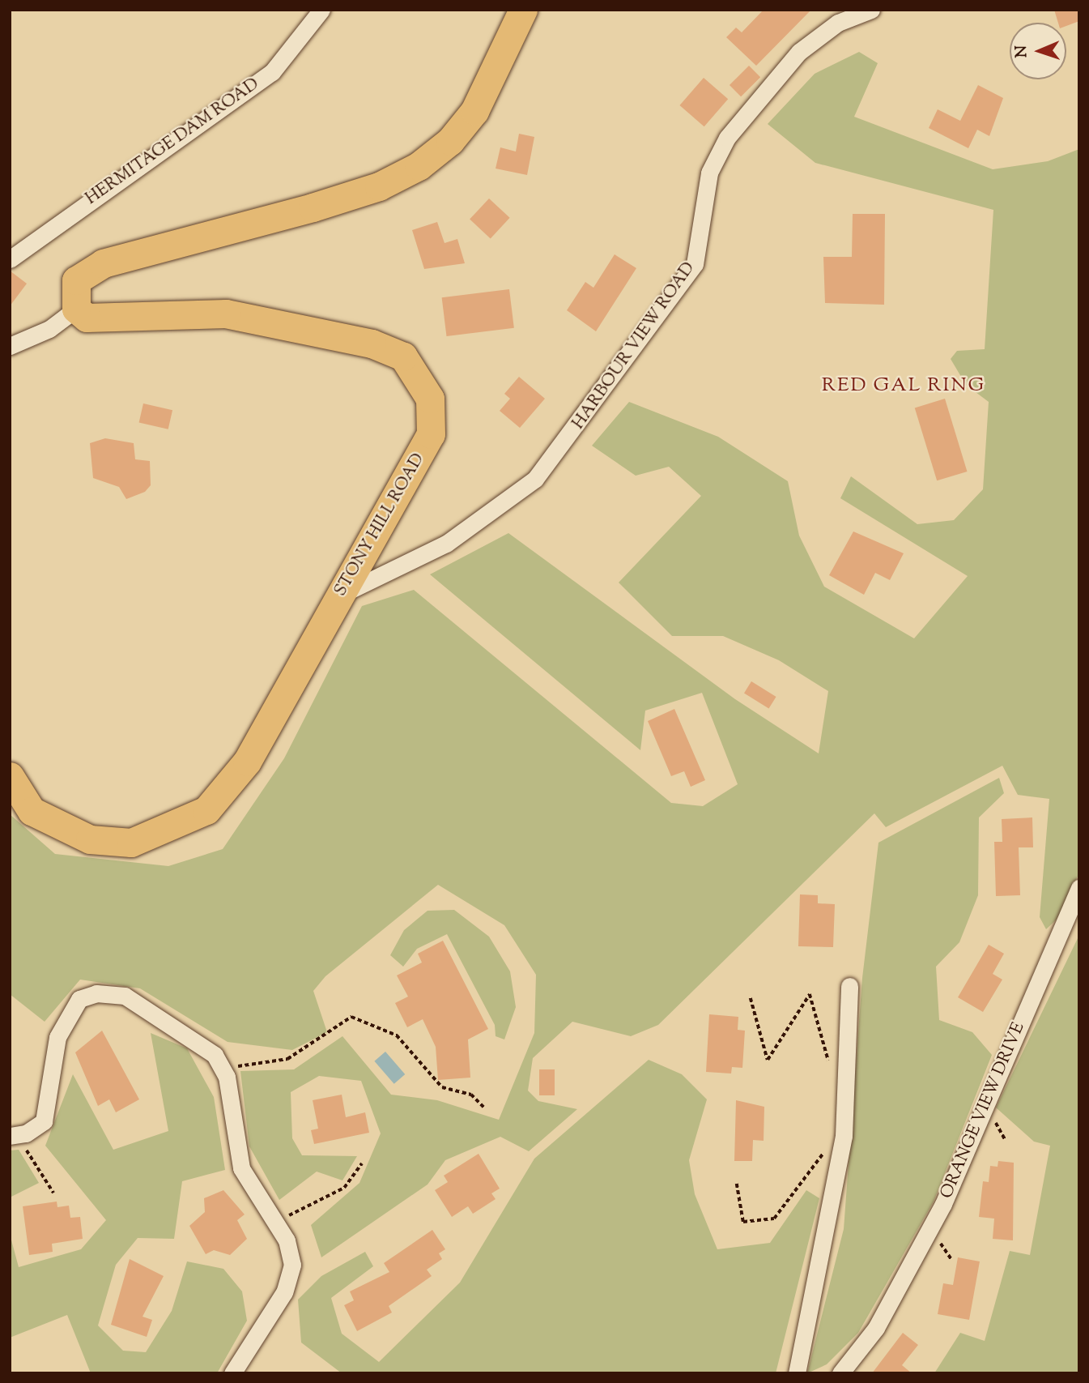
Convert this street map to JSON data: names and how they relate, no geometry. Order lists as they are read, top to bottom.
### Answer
{
  "streets": {
    "main road": ["STONY HILL ROAD"],
    "street": ["HERMITAGE DAM ROAD", "HARBOUR VIEW ROAD", "ORANGE VIEW DRIVE"]
  },
  "crossings": [
    ["HARBOUR VIEW ROAD", "STONY HILL ROAD"]
  ],
  "districts": ["RED GAL RING"],
  "north": "left"
}
